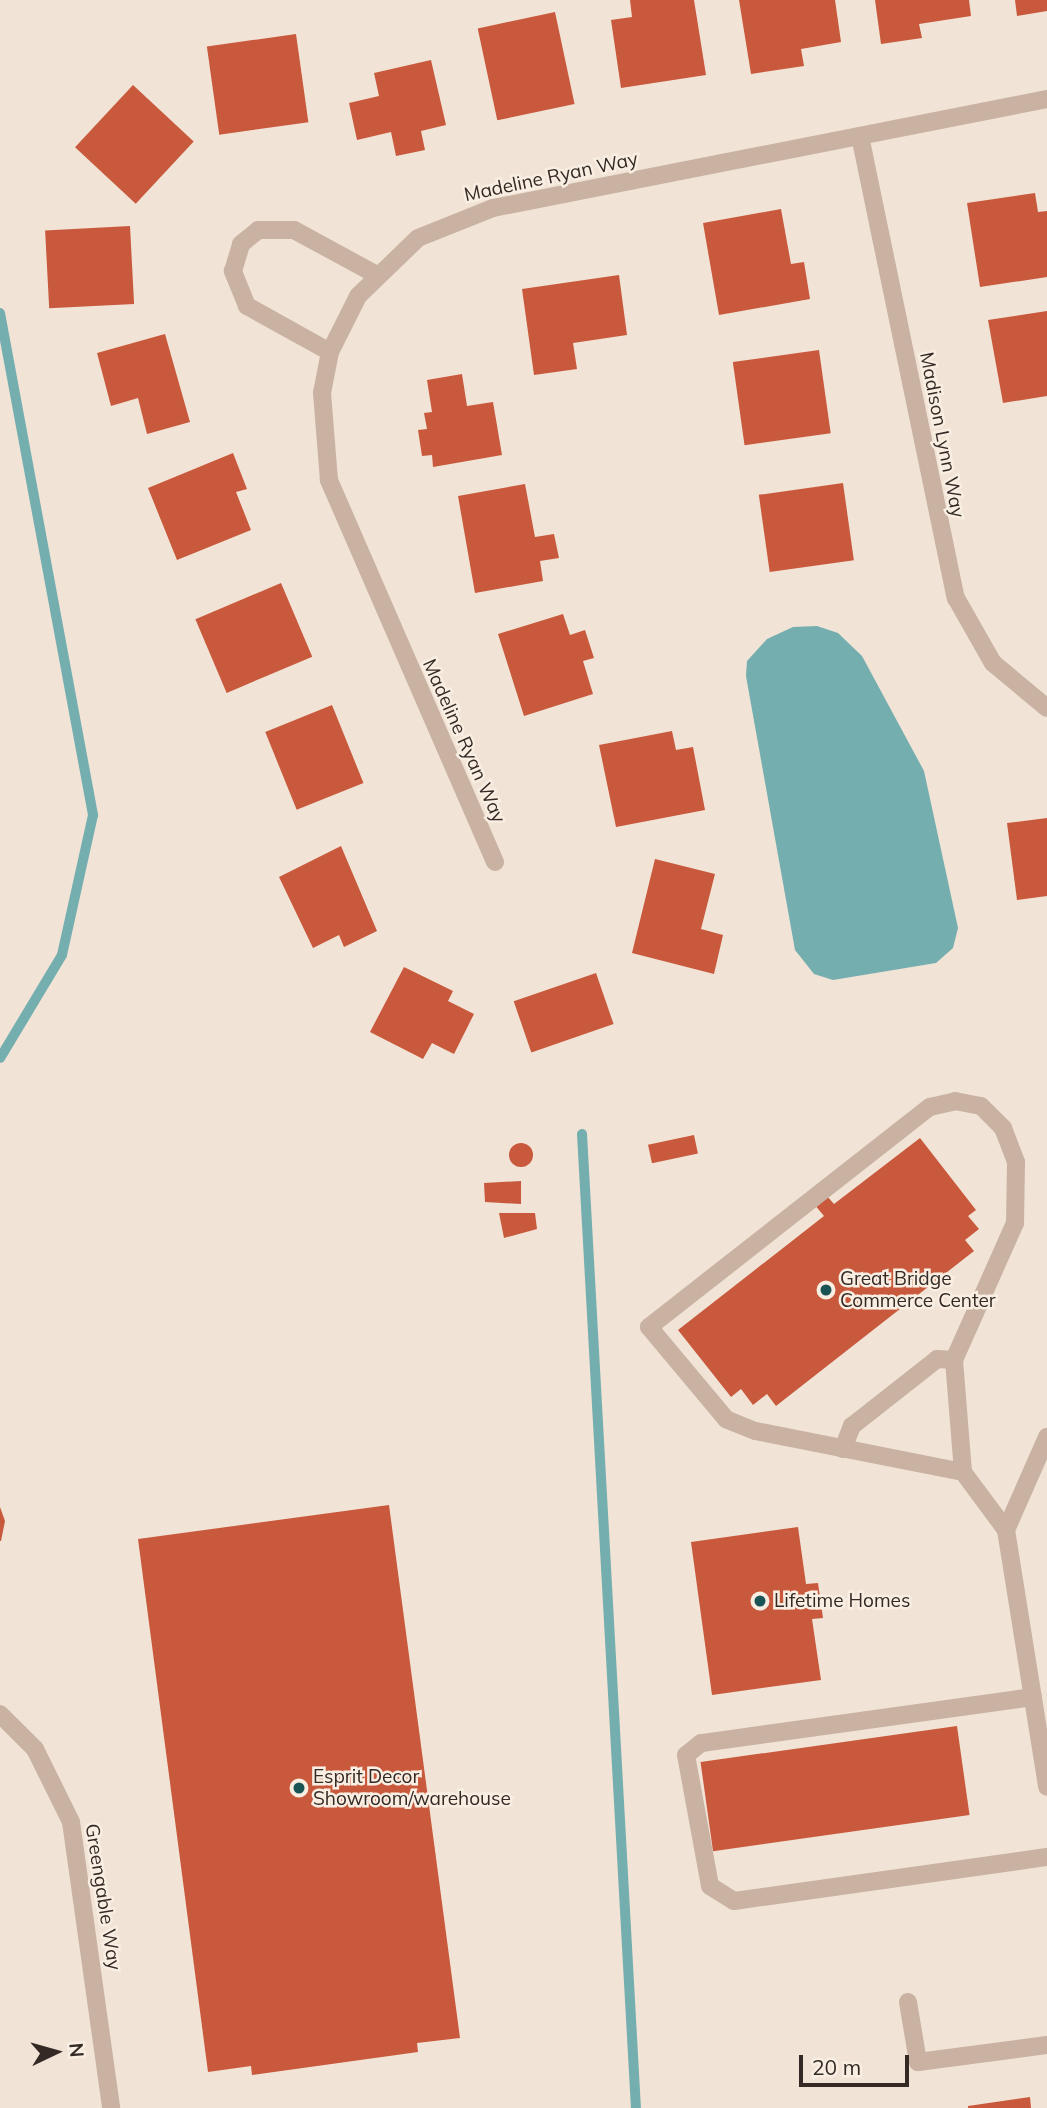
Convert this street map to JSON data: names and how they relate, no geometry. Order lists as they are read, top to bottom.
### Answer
{
  "streets": {
    "street": ["Madeline Ryan Way", "Madison Lynn Way", "Greengable Way"]
  },
  "crossings": [
    ["Madeline Ryan Way", "Madison Lynn Way"]
  ],
  "places": ["Great Bridge Commerce Center", "Lifetime Homes", "Esprit Decor Showroom/warehouse"],
  "scale_bar": "20 m",
  "north": "right"
}
